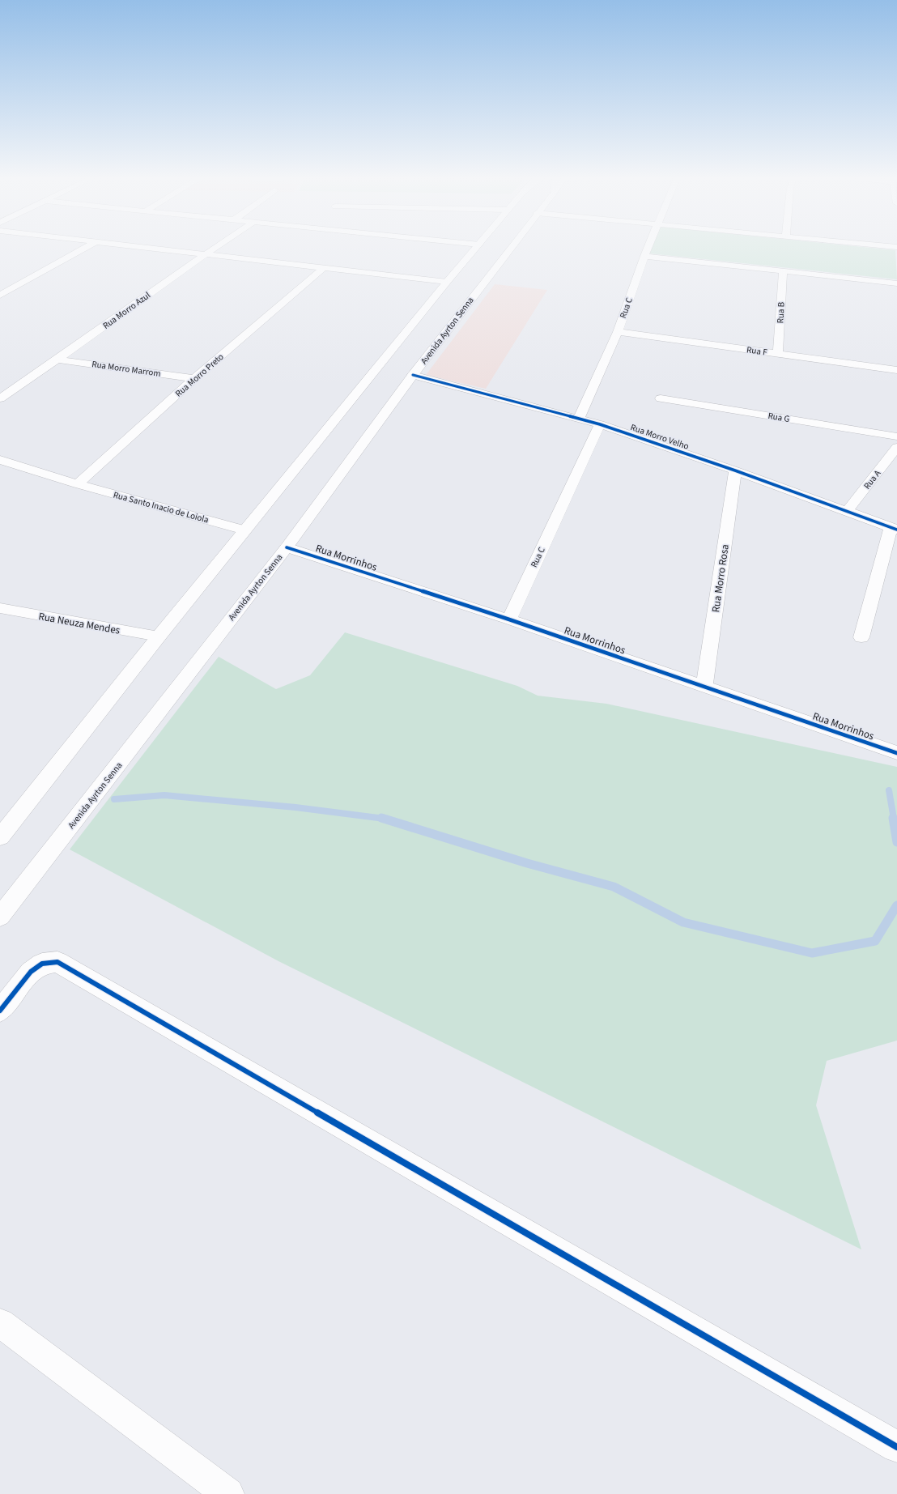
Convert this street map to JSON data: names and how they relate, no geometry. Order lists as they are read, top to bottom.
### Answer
{
  "streets": {
    "street": [
      "Rua C",
      "Rua Morro Azul",
      "Rua B",
      "Avenida Ayrton Senna",
      "Rua F",
      "Rua Morro Marrom",
      "Rua Morro Preto",
      "Rua G",
      "Rua Morro Velho",
      "Rua A",
      "Rua Santo Inacio de Loiola",
      "Rua Morrinhos",
      "Rua Morro Rosa",
      "Rua Neuza Mendes"
    ]
  },
  "crossings": [
    ["Rua C", "Rua F"],
    ["Rua C", "Rua Morro Velho"],
    ["Rua C", "Rua Morrinhos"],
    ["Rua Morro Azul", "Rua Morro Marrom"],
    ["Rua B", "Rua F"],
    ["Avenida Ayrton Senna", "Rua Morro Velho"],
    ["Avenida Ayrton Senna", "Rua Morrinhos"],
    ["Rua Morro Marrom", "Rua Morro Preto"],
    ["Rua Morro Preto", "Rua Santo Inacio de Loiola"],
    ["Rua Morro Velho", "Rua A"],
    ["Rua Morro Velho", "Rua Morro Rosa"],
    ["Rua Morrinhos", "Rua Morro Rosa"]
  ]
}
